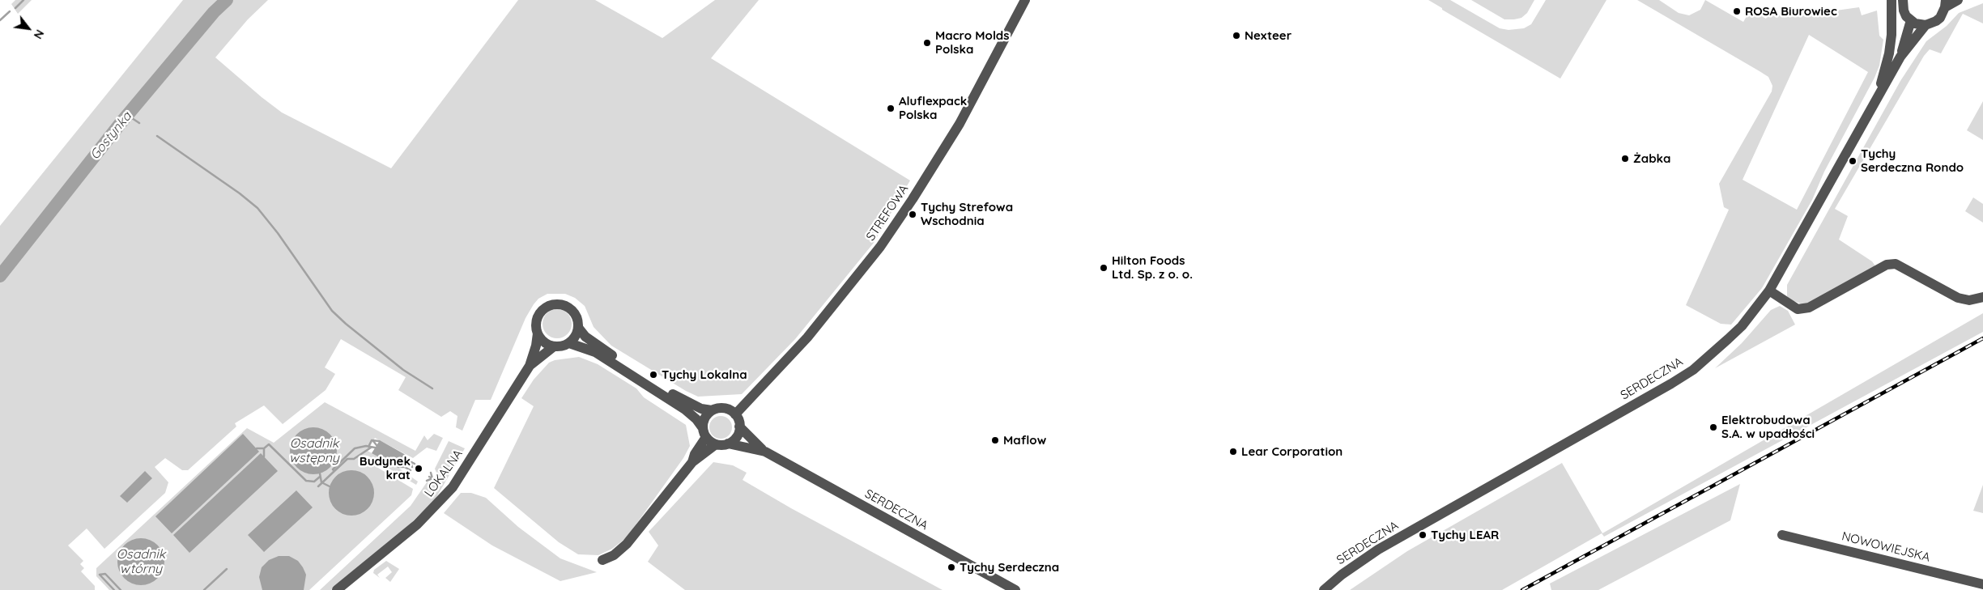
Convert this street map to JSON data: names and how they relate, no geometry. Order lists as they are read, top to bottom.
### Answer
{
  "streets": {
    "street": [
      "STREFOWA",
      "SERDECZNA",
      "LOKALNA",
      "NOWOWIEJSKA"
    ]
  },
  "crossings": [
    ["STREFOWA", "SERDECZNA"]
  ],
  "water": ["Gostynka", "Osadnik wstępny", "Osadnik wtórny"],
  "places": [
    "ROSA Biurowiec",
    "Nexteer",
    "Macro Molds Polska",
    "Aluflexpack Polska",
    "Żabka",
    "Tychy Serdeczna Rondo",
    "Tychy Strefowa Wschodnia",
    "Hilton Foods Ltd. Sp. z o. o.",
    "Tychy Lokalna",
    "Elektrobudowa S.A. w upadłości",
    "Maflow",
    "Lear Corporation",
    "Budynek krat",
    "Tychy LEAR",
    "Tychy Serdeczna"
  ],
  "north": "bottom right"
}
